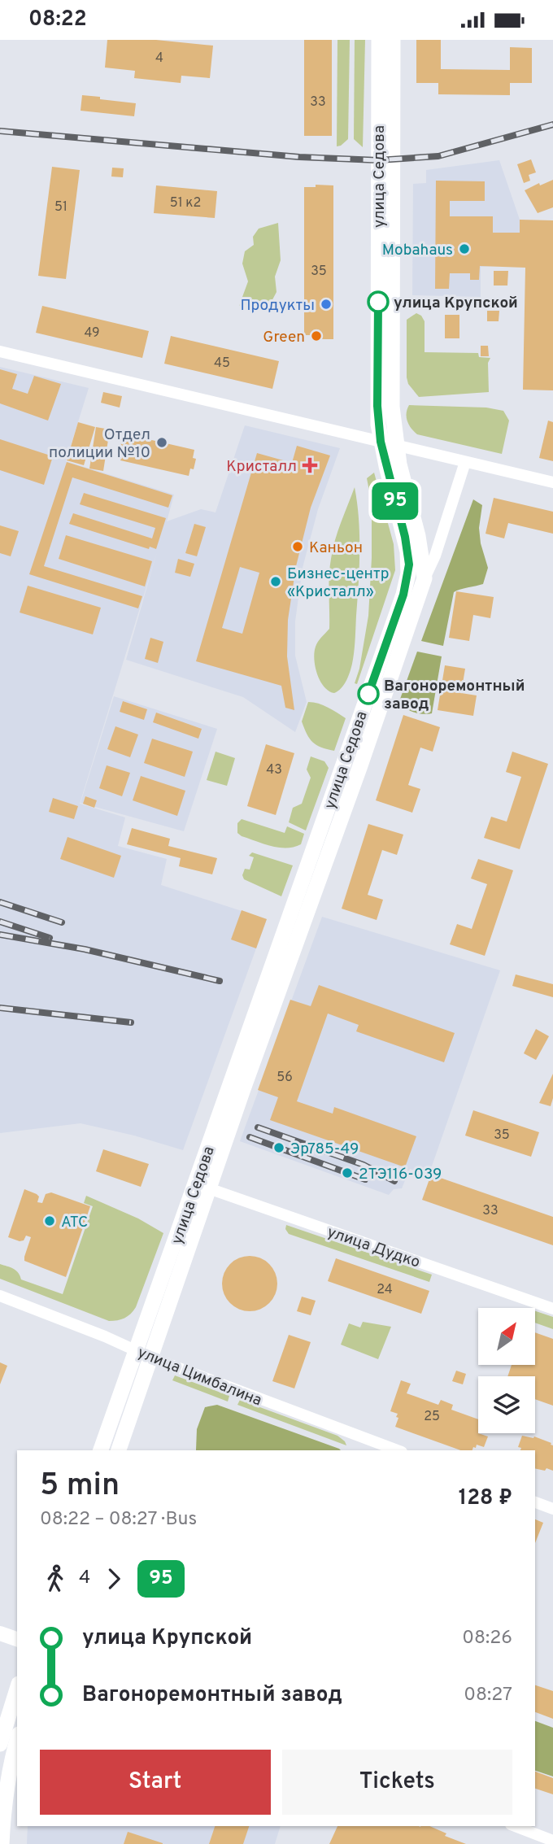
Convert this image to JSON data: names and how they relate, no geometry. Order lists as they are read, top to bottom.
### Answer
{
  "streets": {
    "main road": ["улица Седова"],
    "street": ["улица Дудко", "улица Цимбалина"]
  },
  "crossings": [
    ["улица Седова", "улица Дудко"],
    ["улица Седова", "улица Цимбалина"]
  ],
  "places": {
    "other": [
      "Mobahaus",
      "улица Крупской",
      "Продукты",
      "Green",
      "Отдел полиции №10",
      "Каньон",
      "Бизнес-центр «Кристалл»",
      "Вагоноремонтный завод",
      "Эр785-49",
      "2ТЭ116-039",
      "АТС"
    ],
    "health": ["Кристалл"]
  },
  "lines": ["bus line 95"],
  "house_numbers": [
    "4",
    "33",
    "51 к2",
    "51",
    "35",
    "49",
    "45",
    "43",
    "56",
    "35",
    "33",
    "24",
    "25"
  ],
  "north": "top right",
  "page": {
    "status": "08:22",
    "on_map": "95",
    "heading": ["5 min", "08:22 – 08:27 · Bus", "128 ₽"],
    "legs": ["4", "95"],
    "list": [
      {
        "name": "улица Крупской",
        "value": "08:26"
      },
      {
        "name": "Вагоноремонтный завод",
        "value": "08:27"
      }
    ],
    "buttons": ["Start", "Tickets"]
  }
}
